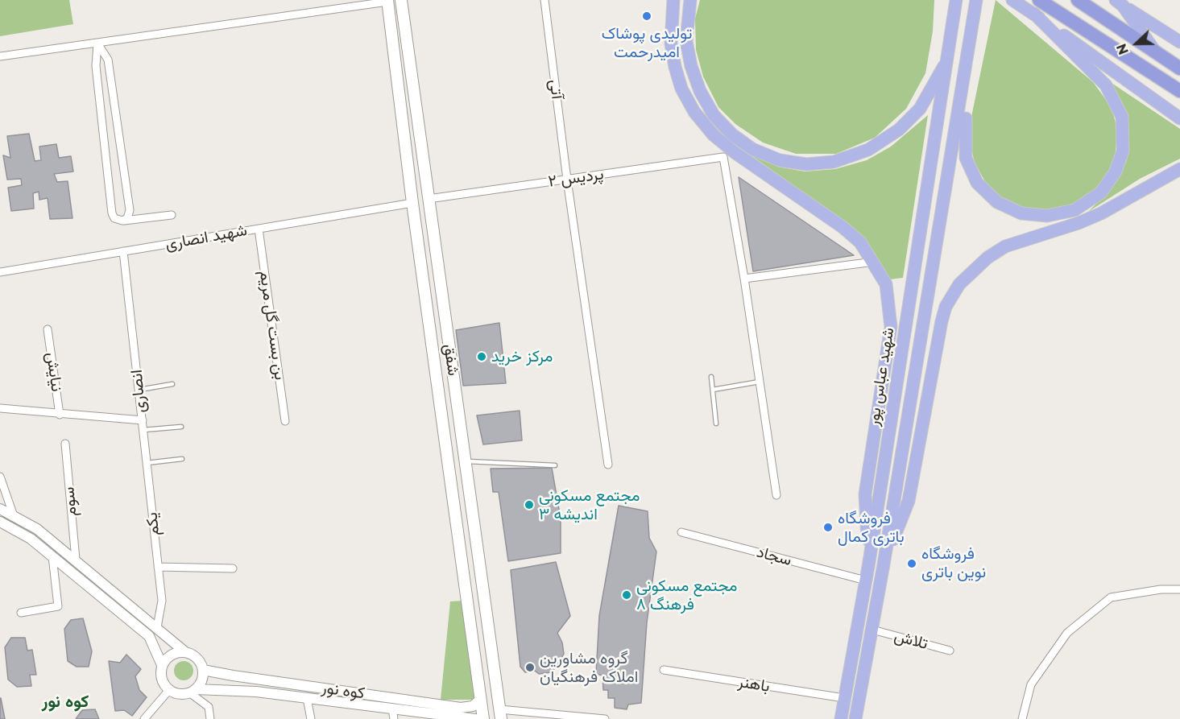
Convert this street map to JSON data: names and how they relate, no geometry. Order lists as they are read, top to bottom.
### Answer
{
  "streets": {
    "main road": ["شفق", "شهید عباس پور"],
    "street": [
      "آتی",
      "پردیس ۲",
      "شهید انصاری",
      "بن بست گل مریم",
      "نیایش",
      "انصاری",
      "سوم",
      "یکم",
      "سجاد",
      "تلاش",
      "باهنر",
      "کوه نور"
    ]
  },
  "crossings": [
    ["آتی", "پردیس ۲"],
    ["پردیس ۲", "شفق"],
    ["شهید انصاری", "بن بست گل مریم"],
    ["شهید انصاری", "شفق"],
    ["شهید انصاری", "انصاری"],
    ["نیایش", "انصاری"],
    ["شهید عباس پور", "سجاد"],
    ["شهید عباس پور", "باهنر"],
    ["انصاری", "یکم"]
  ],
  "districts": ["کوه نور"],
  "places": [
    "تولیدی پوشاک امیدرحمت",
    "مرکز خرید",
    "مجتمع مسکونی اندیشه ۳",
    "فروشگاه باتری کمال",
    "فروشگاه نوین باتری",
    "مجتمع مسکونی فرهنگ ۸",
    "گروه مشاورین املاک فرهنگیان"
  ],
  "north": "left"
}
